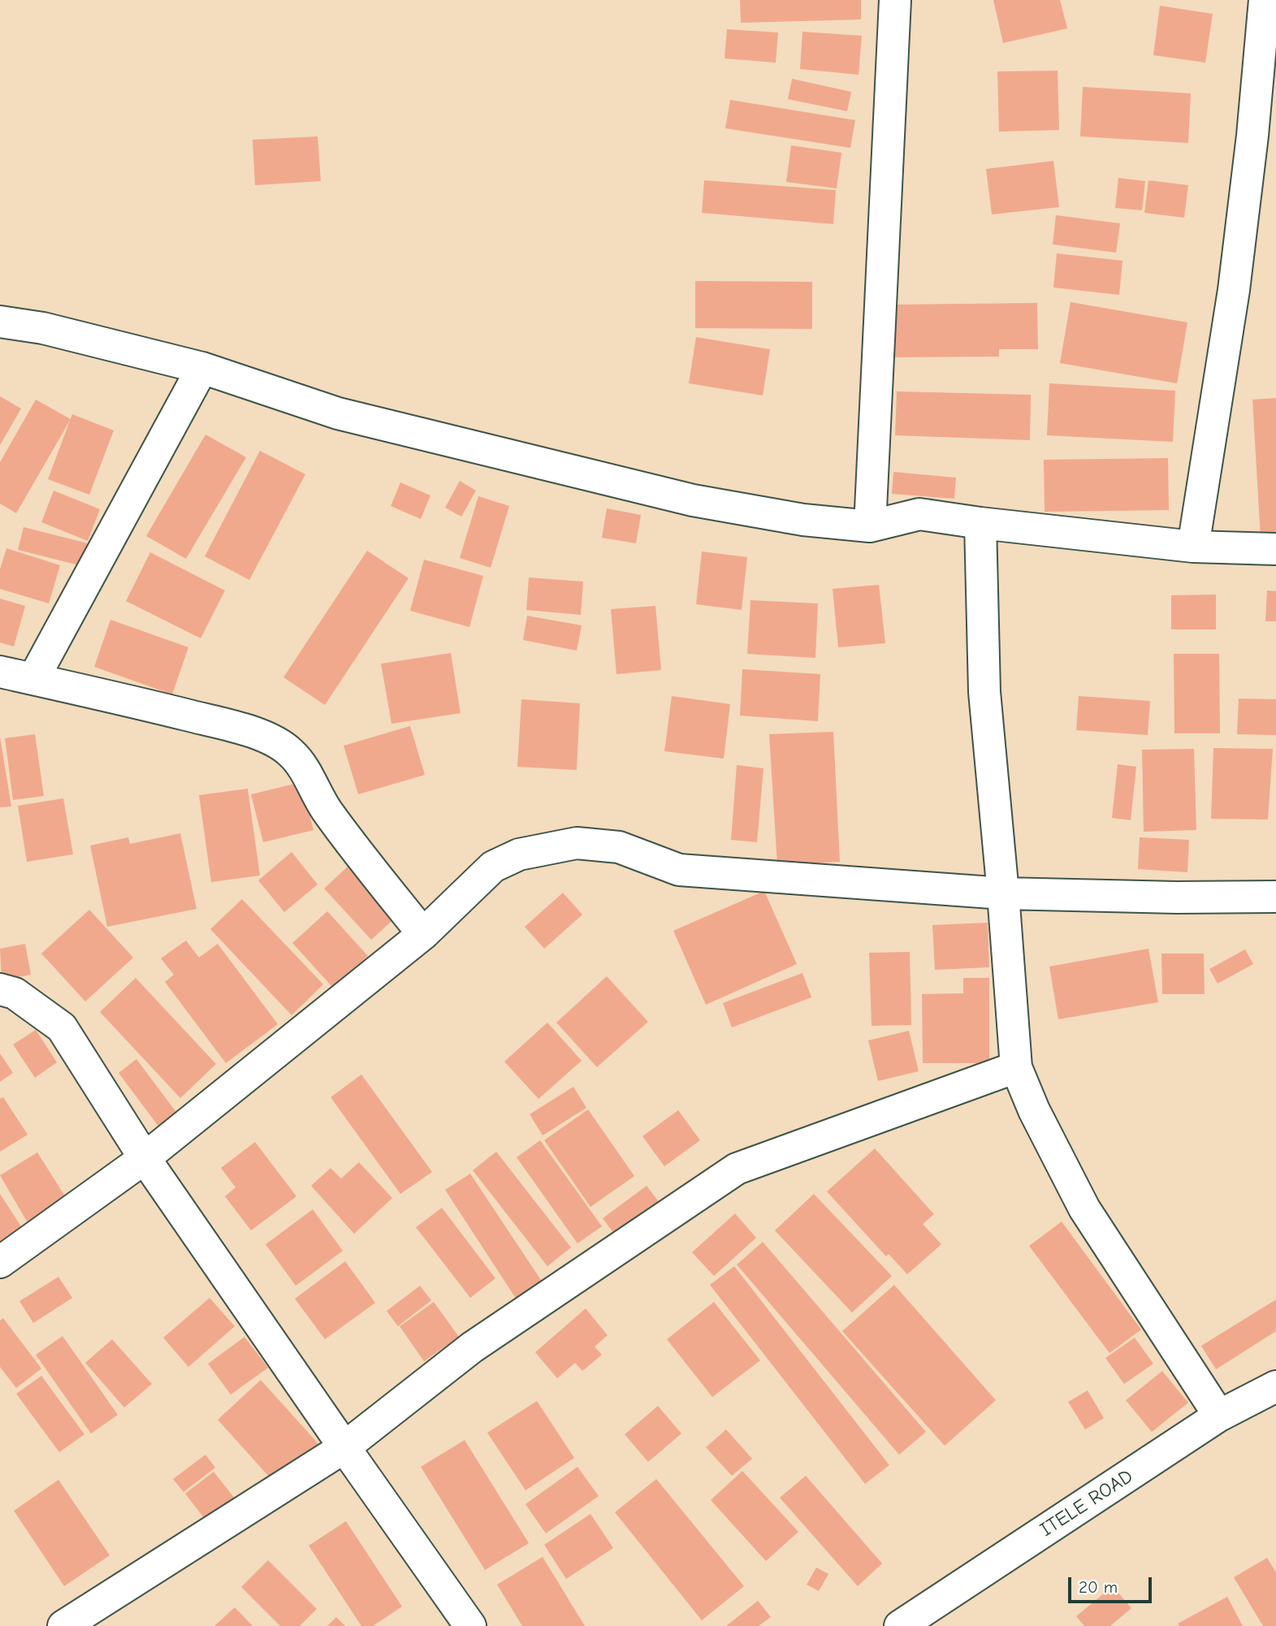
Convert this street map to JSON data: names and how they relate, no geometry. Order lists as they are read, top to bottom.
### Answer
{
  "streets": {
    "street": ["ITELE ROAD"]
  },
  "scale_bar": "20 m"
}
